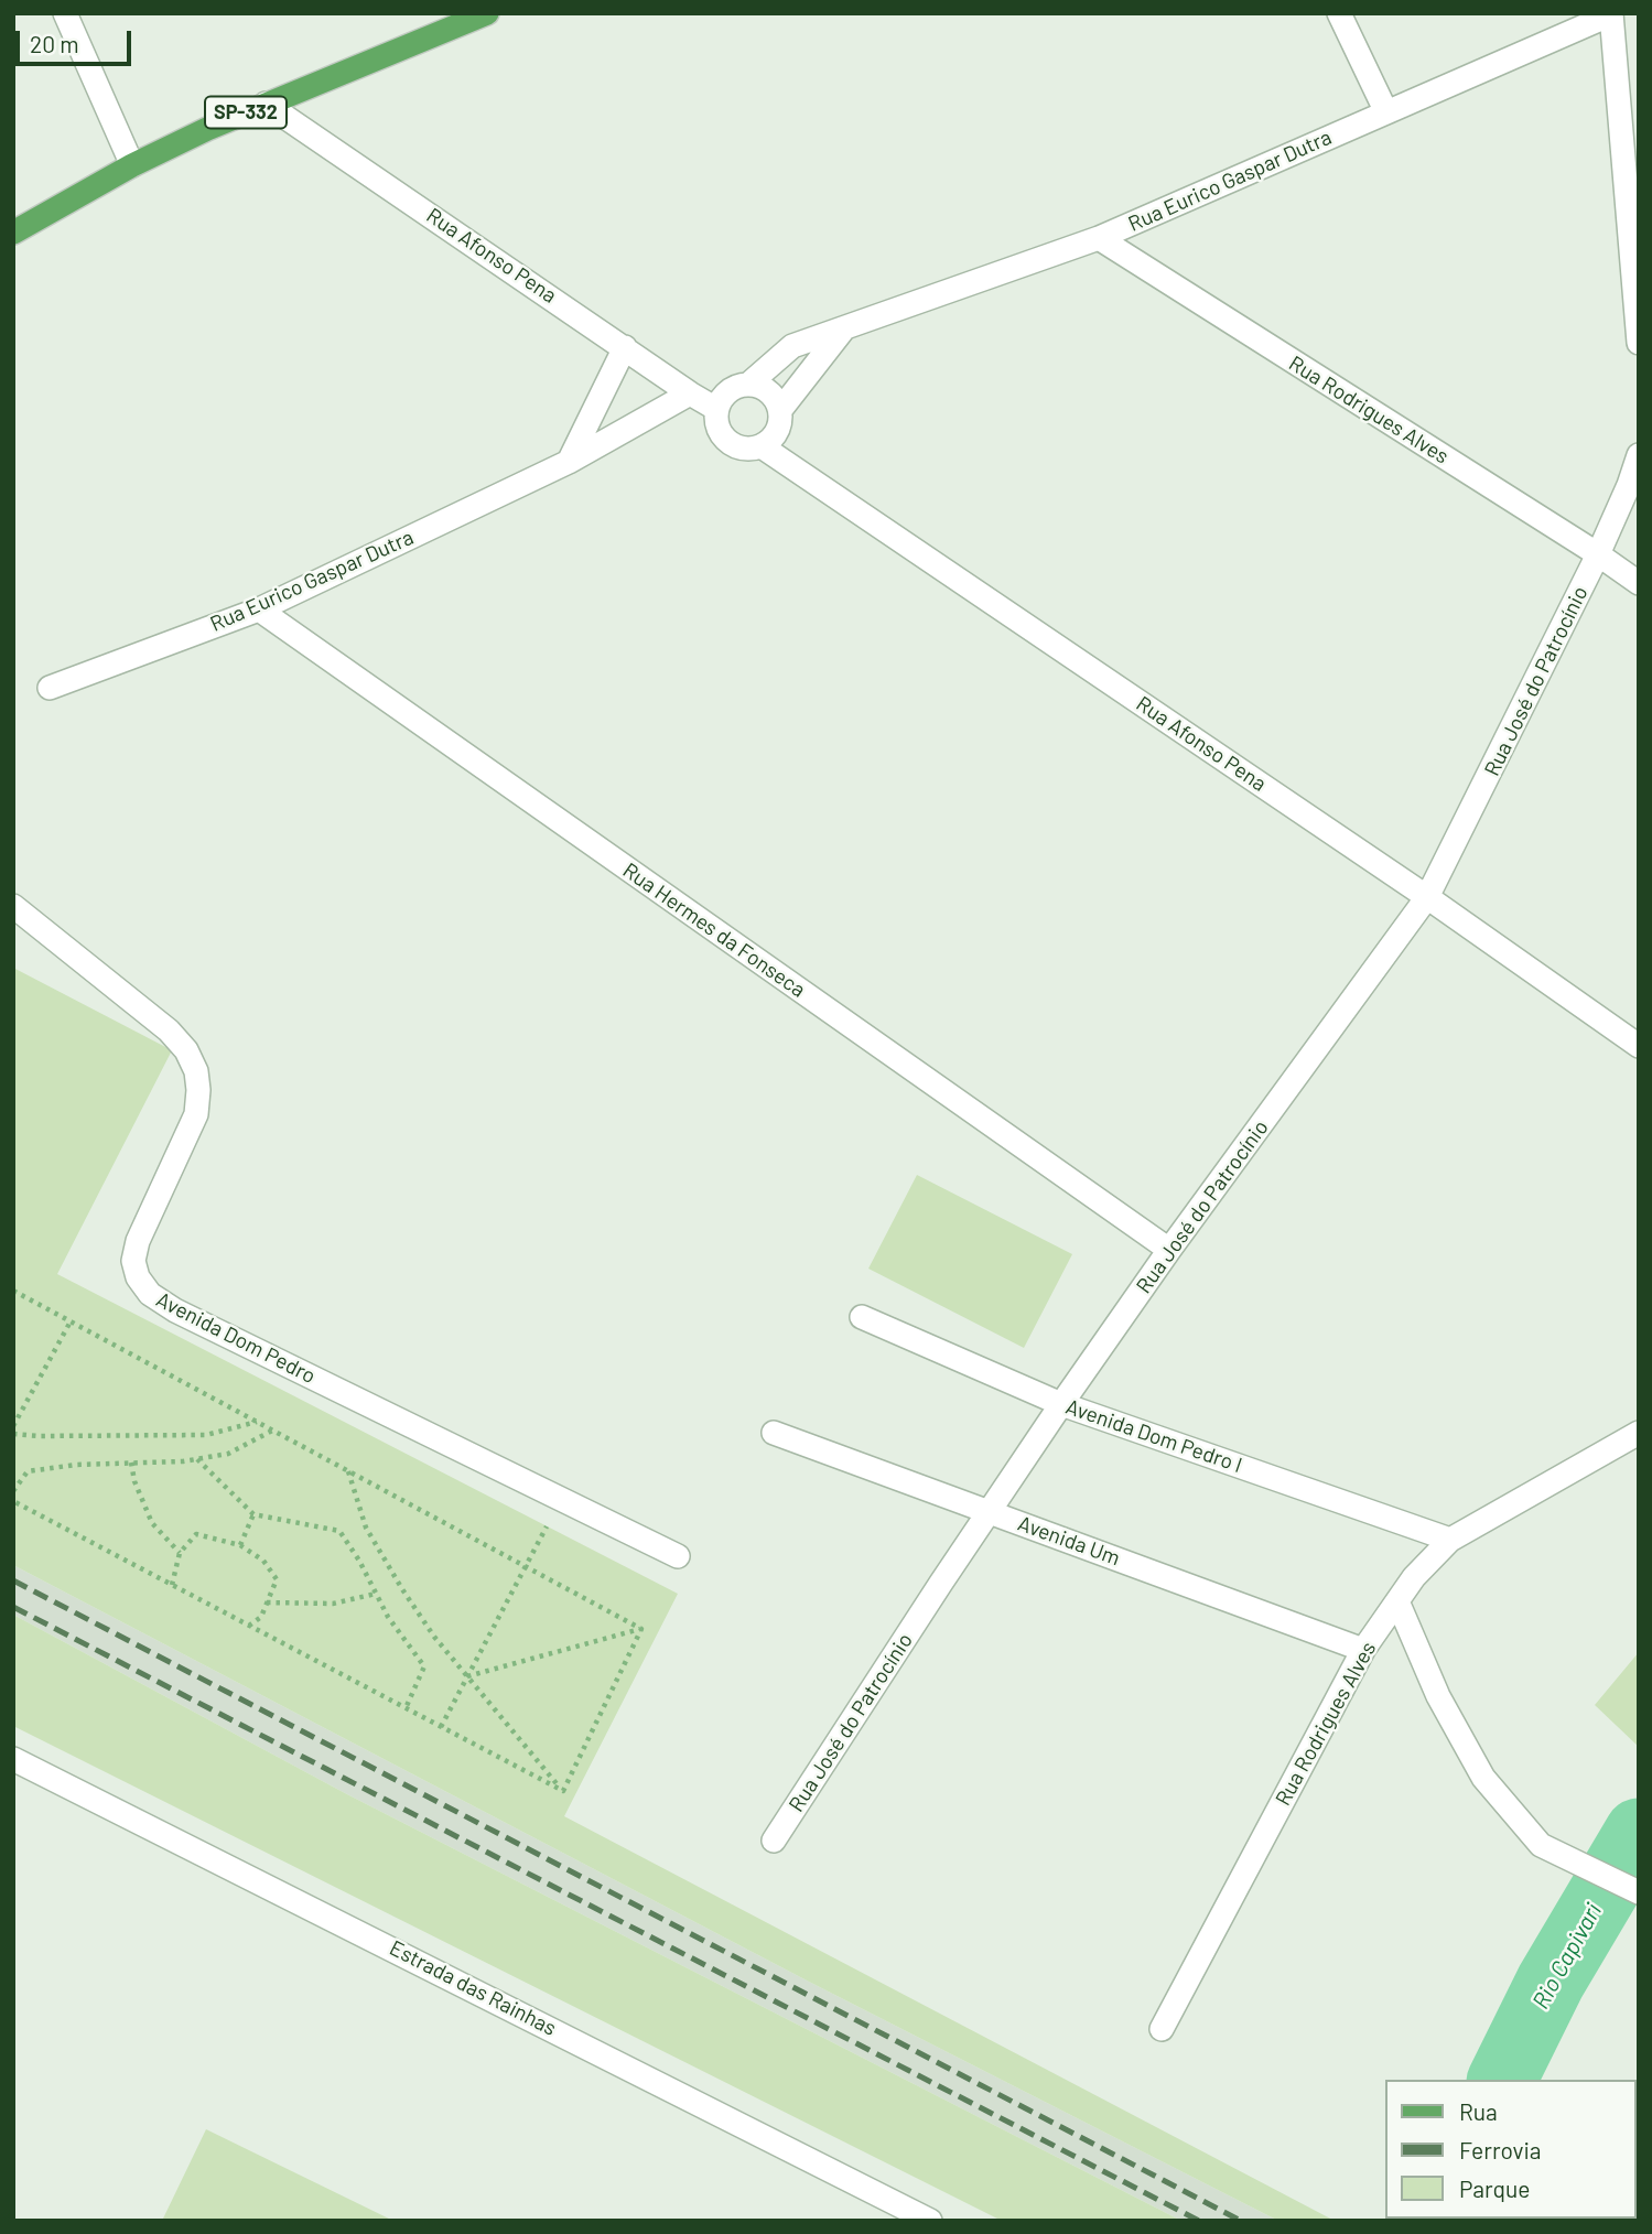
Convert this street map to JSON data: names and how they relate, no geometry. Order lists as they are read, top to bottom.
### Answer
{
  "streets": {
    "main road": ["SP-332"],
    "street": [
      "Rua Eurico Gaspar Dutra",
      "Rua Afonso Pena",
      "Rua Rodrigues Alves",
      "Rua José do Patrocínio",
      "Rua Hermes da Fonseca",
      "Avenida Dom Pedro",
      "Avenida Dom Pedro I",
      "Avenida Um",
      "Estrada das Rainhas"
    ]
  },
  "crossings": [
    ["SP-332", "Rua Afonso Pena"],
    ["Rua Eurico Gaspar Dutra", "Rua Afonso Pena"],
    ["Rua Eurico Gaspar Dutra", "Rua Rodrigues Alves"],
    ["Rua Eurico Gaspar Dutra", "Rua Hermes da Fonseca"],
    ["Rua Afonso Pena", "Rua José do Patrocínio"],
    ["Rua Rodrigues Alves", "Rua José do Patrocínio"],
    ["Rua Rodrigues Alves", "Avenida Dom Pedro I"],
    ["Rua Rodrigues Alves", "Avenida Um"],
    ["Rua José do Patrocínio", "Rua Hermes da Fonseca"],
    ["Rua José do Patrocínio", "Avenida Dom Pedro I"],
    ["Rua José do Patrocínio", "Avenida Um"]
  ],
  "water": ["Rio Capivari"],
  "legend": ["Rua", "Ferrovia", "Parque"],
  "scale_bar": "20 m"
}
